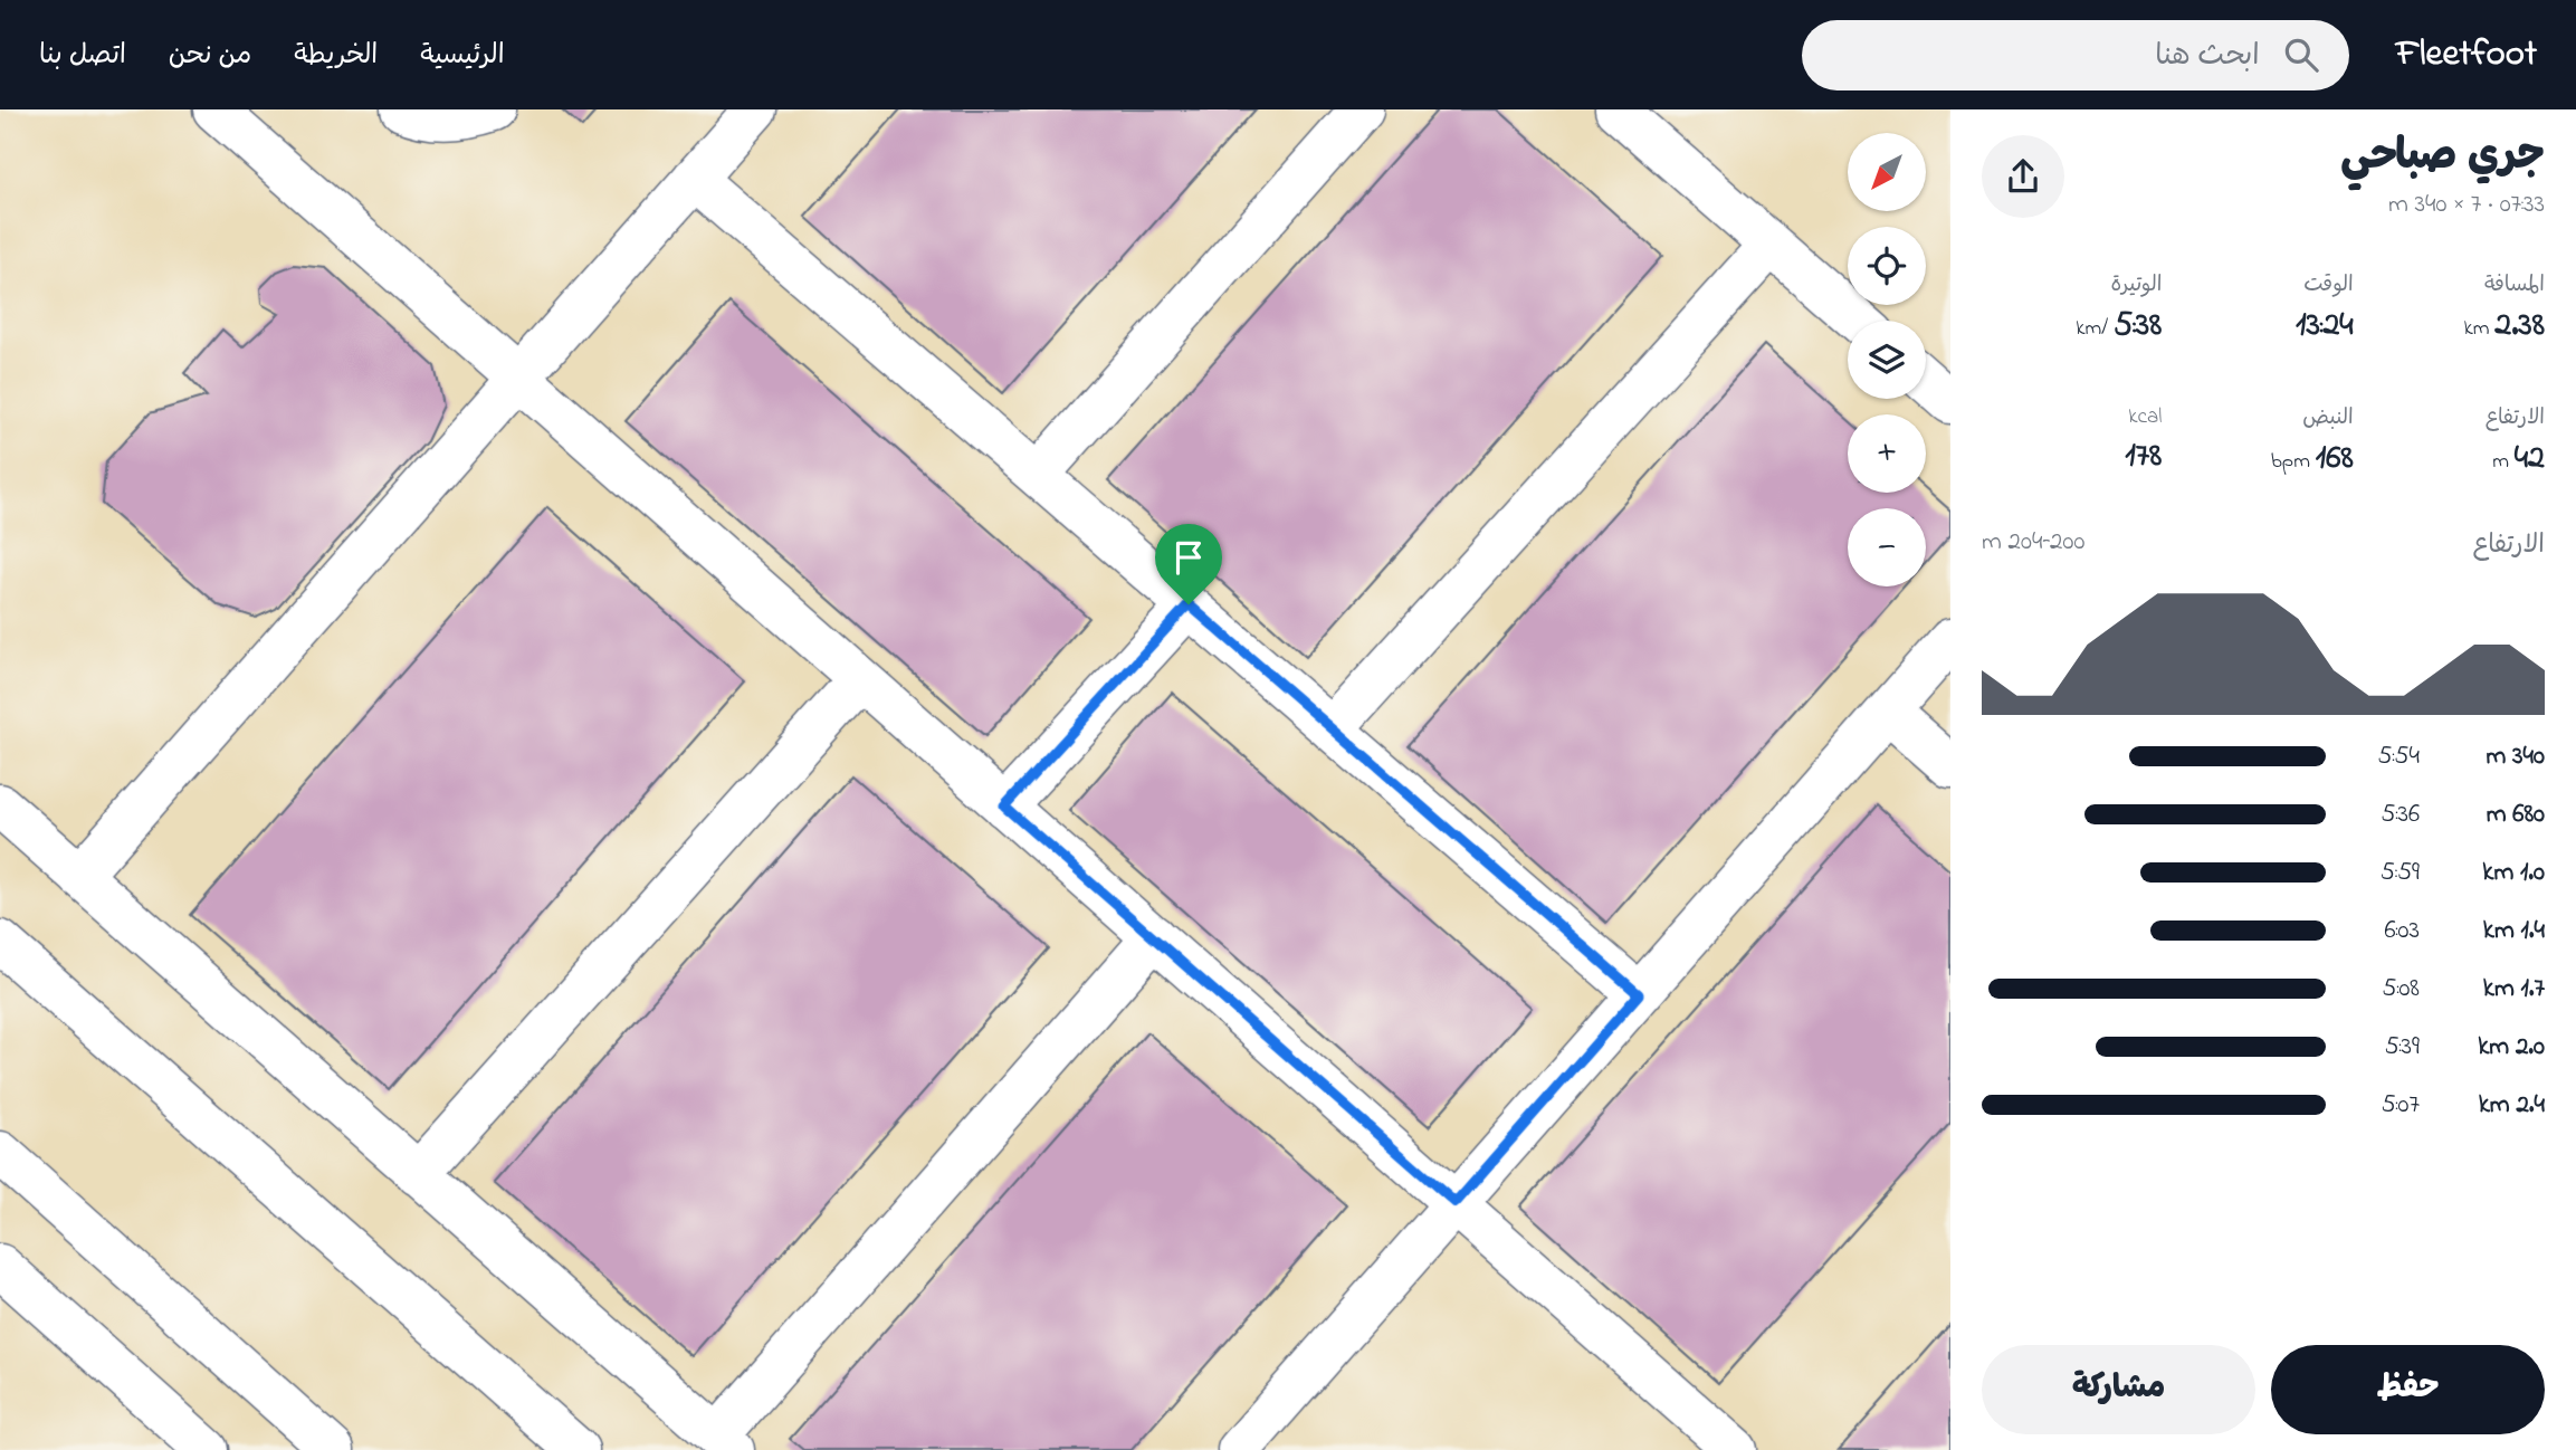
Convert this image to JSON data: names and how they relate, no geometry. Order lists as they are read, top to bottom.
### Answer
{
  "north": "bottom left",
  "page": {
    "header": "Fleetfoot",
    "search": "ابحث هنا",
    "nav": [
      "الرئيسية",
      "الخريطة",
      "من نحن",
      "اتصل بنا"
    ],
    "heading": ["جري صباحي", "07:33 · 7 × 340 m"],
    "map_buttons": ["+", "−"],
    "stats": [
      ["المسافة", "2.38 km"],
      ["الوقت", "13:24"],
      ["الوتيرة", "5:38 /km"],
      ["الارتفاع", "42 m"],
      ["النبض", "168 bpm"],
      ["kcal", "178"]
    ],
    "chart": ["الارتفاع", "200–204 m"],
    "list": [
      {
        "name": "340 m",
        "note": "5:54"
      },
      {
        "name": "680 m",
        "note": "5:36"
      },
      {
        "name": "1.0 km",
        "note": "5:59"
      },
      {
        "name": "1.4 km",
        "note": "6:03"
      },
      {
        "name": "1.7 km",
        "note": "5:08"
      },
      {
        "name": "2.0 km",
        "note": "5:39"
      },
      {
        "name": "2.4 km",
        "note": "5:07"
      }
    ],
    "buttons": ["حفظ", "مشاركة"]
  }
}
